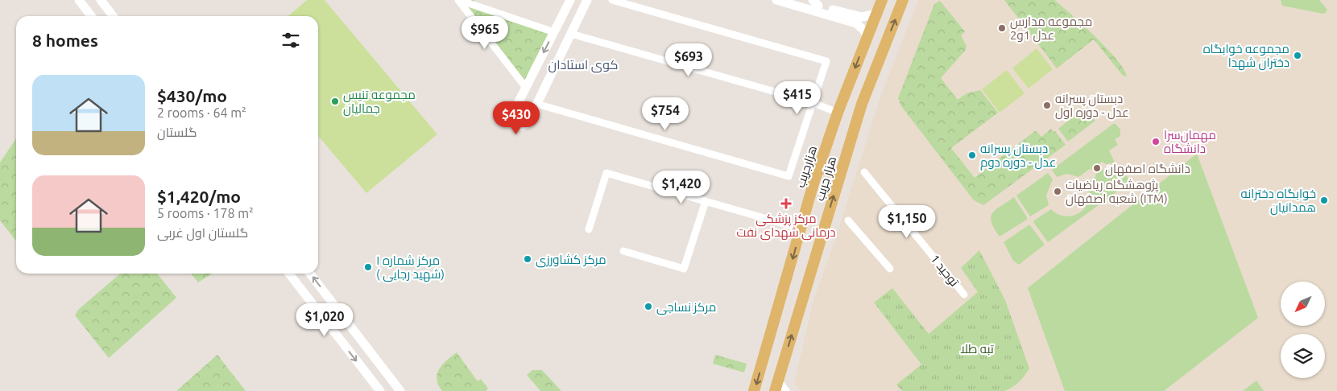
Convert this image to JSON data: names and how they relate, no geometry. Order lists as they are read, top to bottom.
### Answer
{
  "streets": {
    "main road": ["هزارجریب", "هزار جریب"],
    "street": ["توحید 1"]
  },
  "one_way": ["هزارجریب", "هزار جریب"],
  "districts": ["کوی استادان"],
  "parks": ["تبه طلا"],
  "places": {
    "other": [
      "مجموعه مدارس عدل 1و2",
      "مجموعه خوابگاه دختران شهدا",
      "مجموعه تنیس جمالیان",
      "دبستان پسرانه عدل - دوره اول",
      "مهمان‌سرا دانشگاه",
      "دبستان پسرانه عدل - دوره دوم",
      "دانشگاه اصفهان",
      "پژوهشگاه رياضيات شعبه اصفهان (ITM)",
      "خوابگاه دخترانه همدانیان",
      "مرکز کشاورزی",
      "مرکز شماره ۱ ( شهید رجایی)",
      "مرکز نساجی"
    ],
    "health": ["مرکز پزشکی درمانی شهدای نفت"]
  },
  "north": "bottom left",
  "page": {
    "price": [
      "$965",
      "$693",
      "$415",
      "$754",
      "$430",
      "$1,420",
      "$1,150",
      "$1,020"
    ],
    "heading": "8 homes",
    "list": [
      {
        "name": "$430/mo",
        "note": "2 rooms · 64 m² · گلستان"
      },
      {
        "name": "$1,420/mo",
        "note": "5 rooms · 178 m² · گلستان اول غربی"
      }
    ]
  }
}
